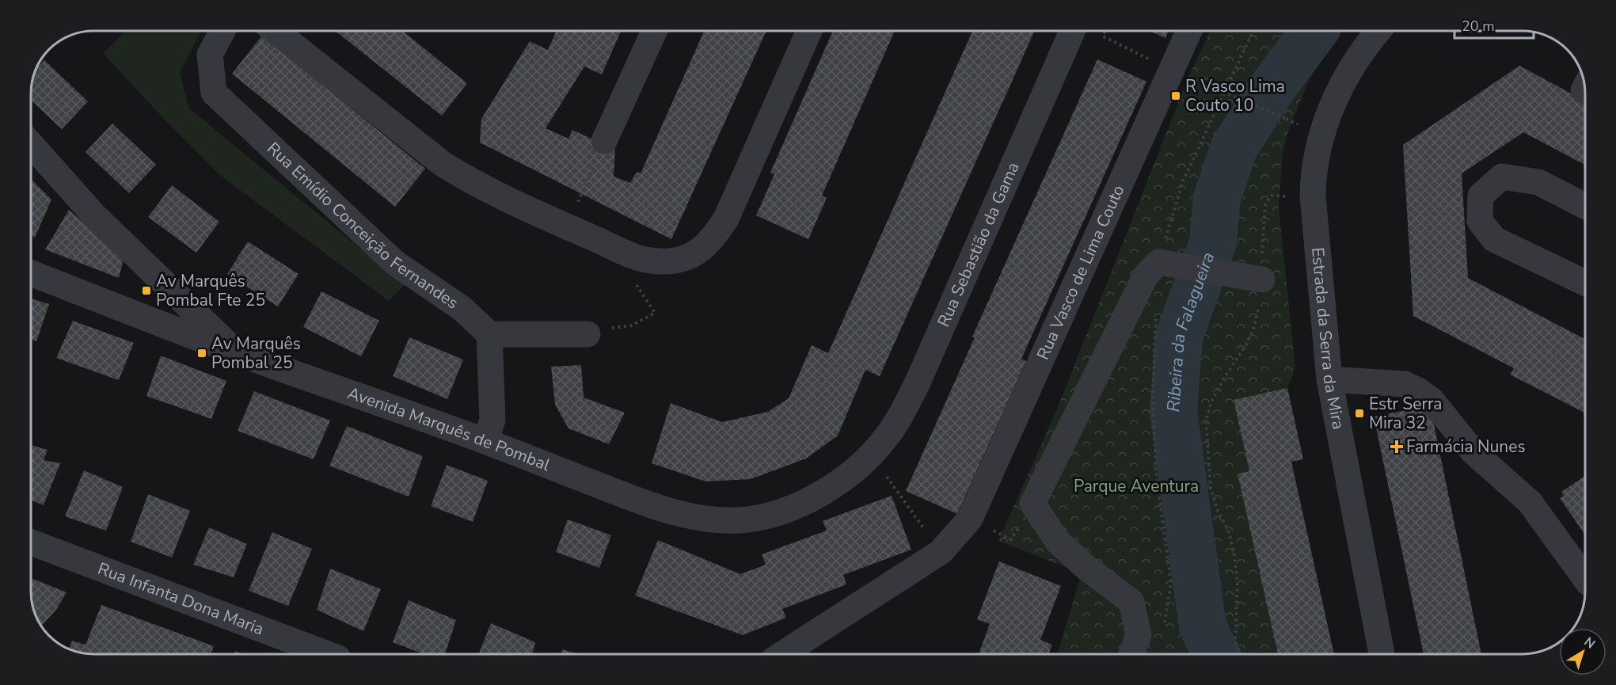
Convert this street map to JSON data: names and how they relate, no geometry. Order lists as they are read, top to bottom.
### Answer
{
  "streets": {
    "street": [
      "Rua Emídio Conceição Fernandes",
      "Rua Sebastião da Gama",
      "Rua Vasco de Lima Couto",
      "Estrada da Serra da Mira",
      "Avenida Marquês de Pombal",
      "Rua Infanta Dona Maria"
    ]
  },
  "crossings": [
    ["Rua Sebastião da Gama", "Avenida Marquês de Pombal"]
  ],
  "water": ["Ribeira da Falagueira"],
  "parks": ["Parque Aventura"],
  "places": {
    "transit": [
      "R Vasco Lima Couto 10",
      "Av Marquês Pombal Fte 25",
      "Av Marquês Pombal 25",
      "Estr Serra Mira 32"
    ],
    "health": ["Farmácia Nunes"]
  },
  "scale_bar": "20 m",
  "north": "top right"
}
